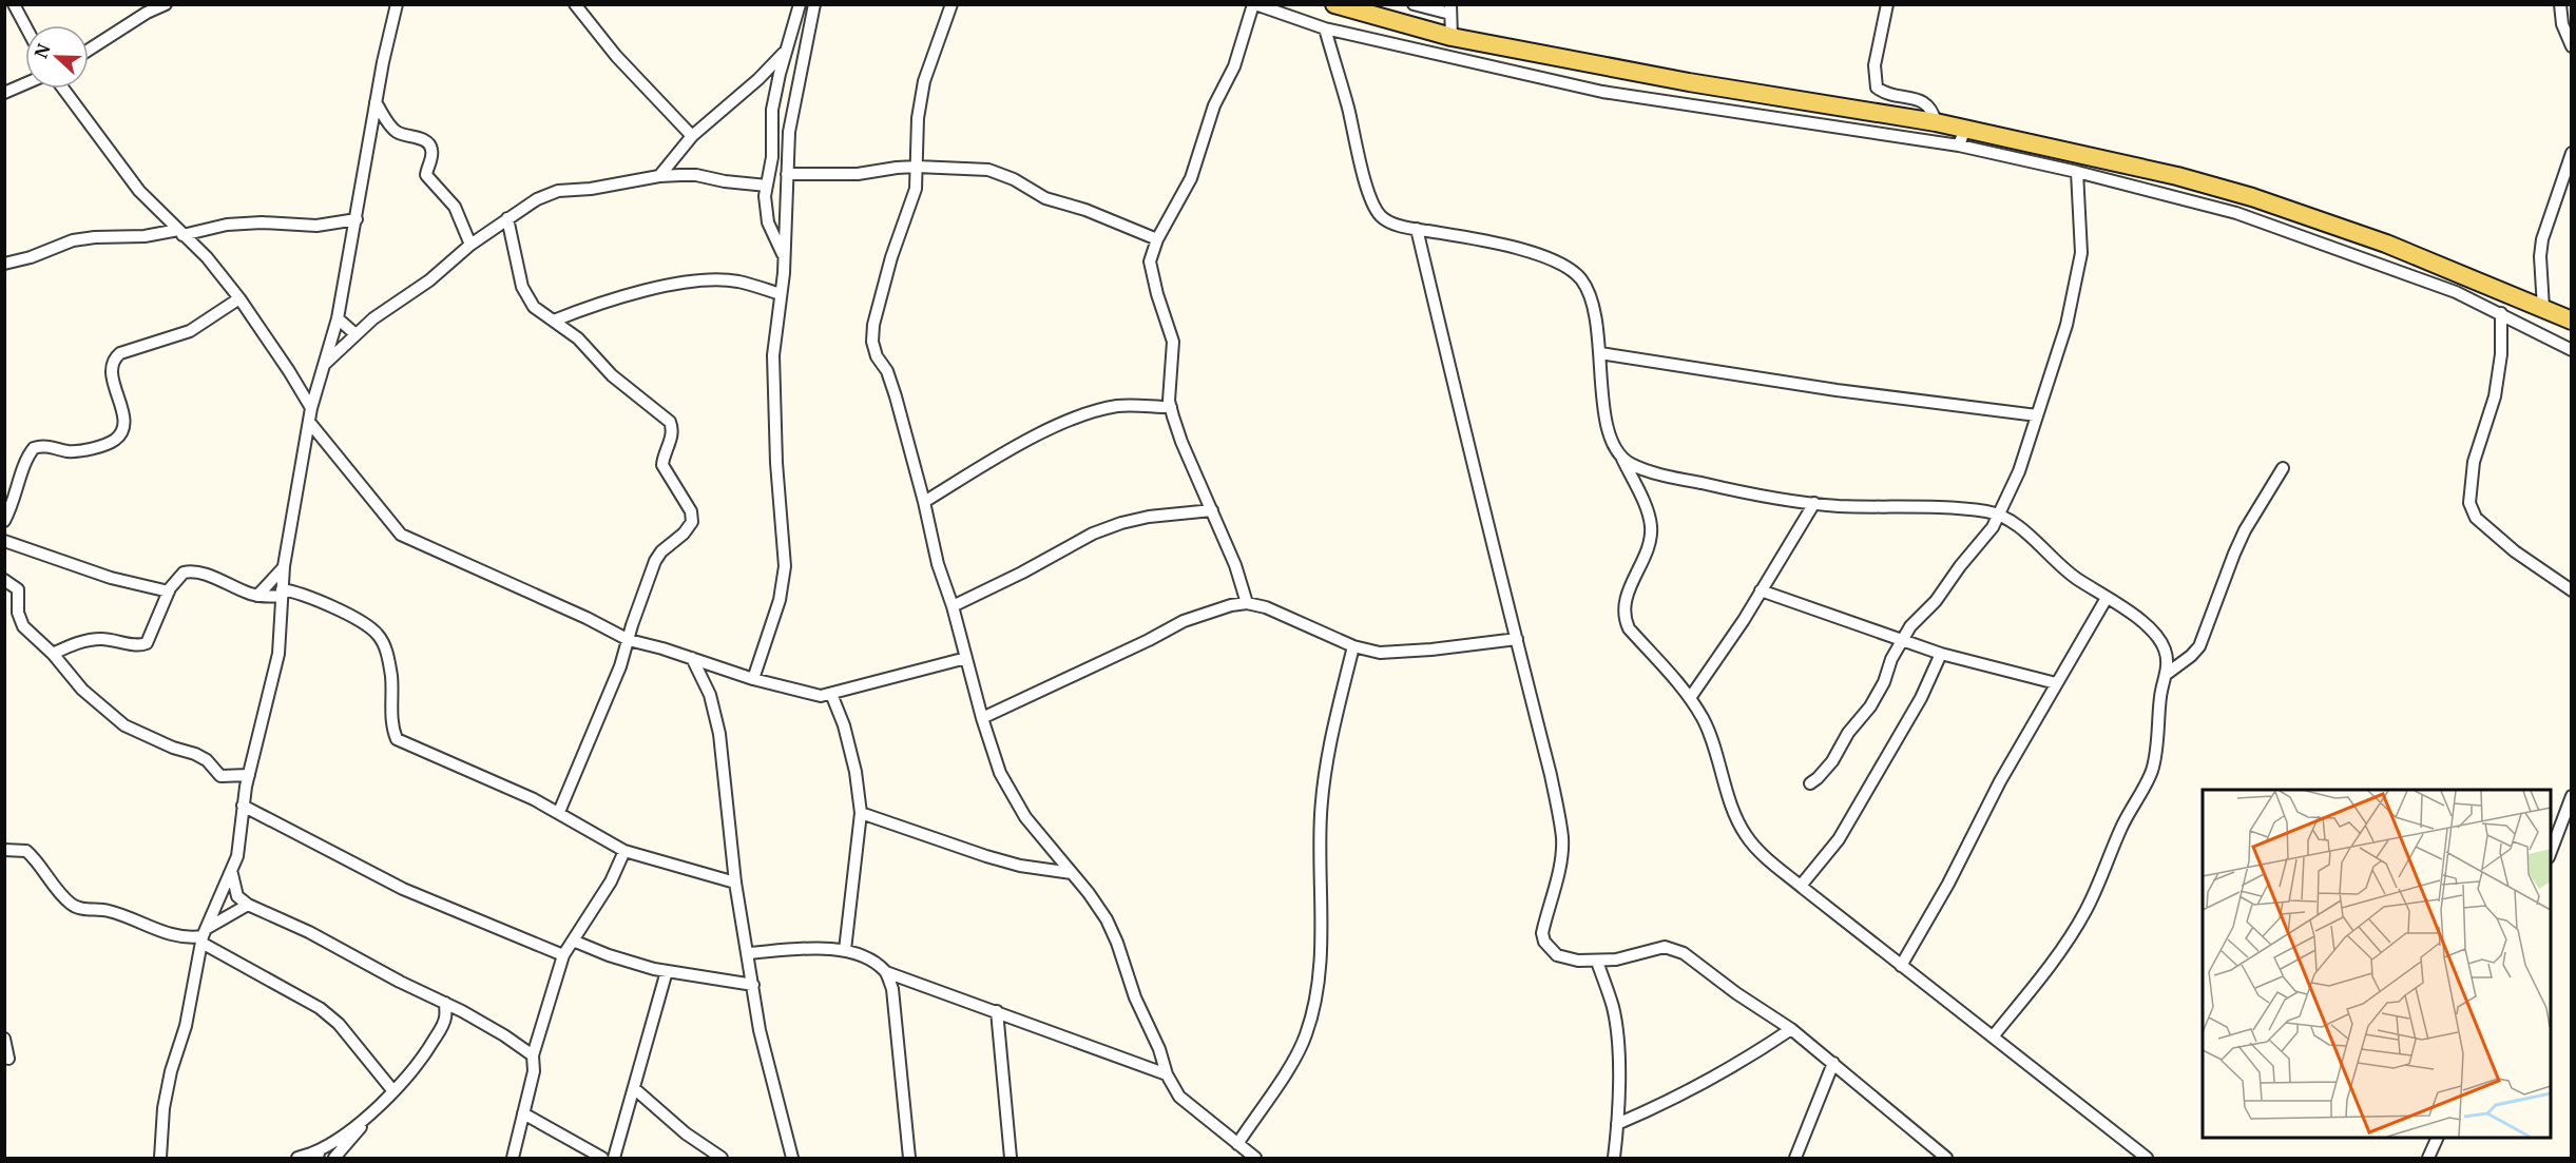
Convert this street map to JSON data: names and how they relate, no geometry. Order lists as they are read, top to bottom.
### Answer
{
  "north": "left"
}
